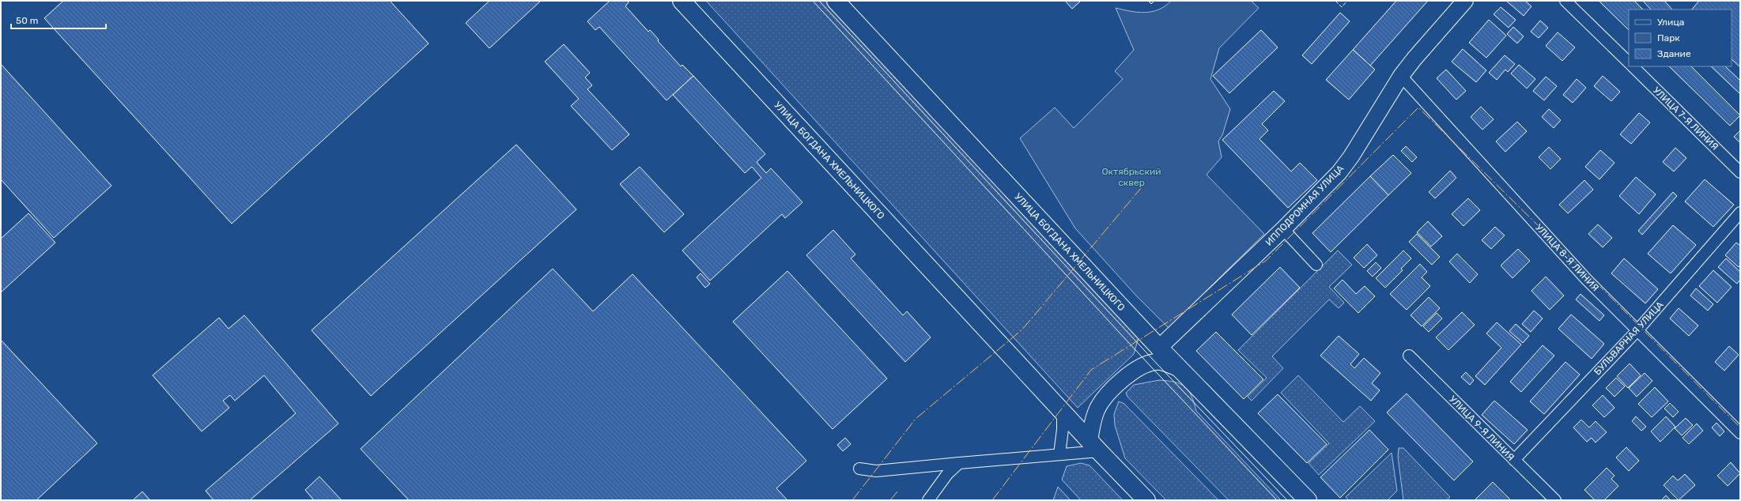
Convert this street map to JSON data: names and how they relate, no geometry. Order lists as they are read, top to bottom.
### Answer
{
  "streets": {
    "main road": ["УЛИЦА БОГДАНА ХМЕЛЬНИЦКОГО", "ИППОДРОМНАЯ УЛИЦА"],
    "street": [
      "УЛИЦА 7-Я ЛИНИЯ",
      "УЛИЦА 8-Я ЛИНИЯ",
      "БУЛЬВАРНАЯ УЛИЦА",
      "УЛИЦА 9-Я ЛИНИЯ"
    ]
  },
  "crossings": [
    ["УЛИЦА БОГДАНА ХМЕЛЬНИЦКОГО", "ИППОДРОМНАЯ УЛИЦА"],
    ["ИППОДРОМНАЯ УЛИЦА", "УЛИЦА 8-Я ЛИНИЯ"],
    ["УЛИЦА 8-Я ЛИНИЯ", "БУЛЬВАРНАЯ УЛИЦА"],
    ["БУЛЬВАРНАЯ УЛИЦА", "УЛИЦА 9-Я ЛИНИЯ"]
  ],
  "parks": ["Октябрьский сквер"],
  "legend": ["Улица", "Парк", "Здание"],
  "scale_bar": "50 m"
}
